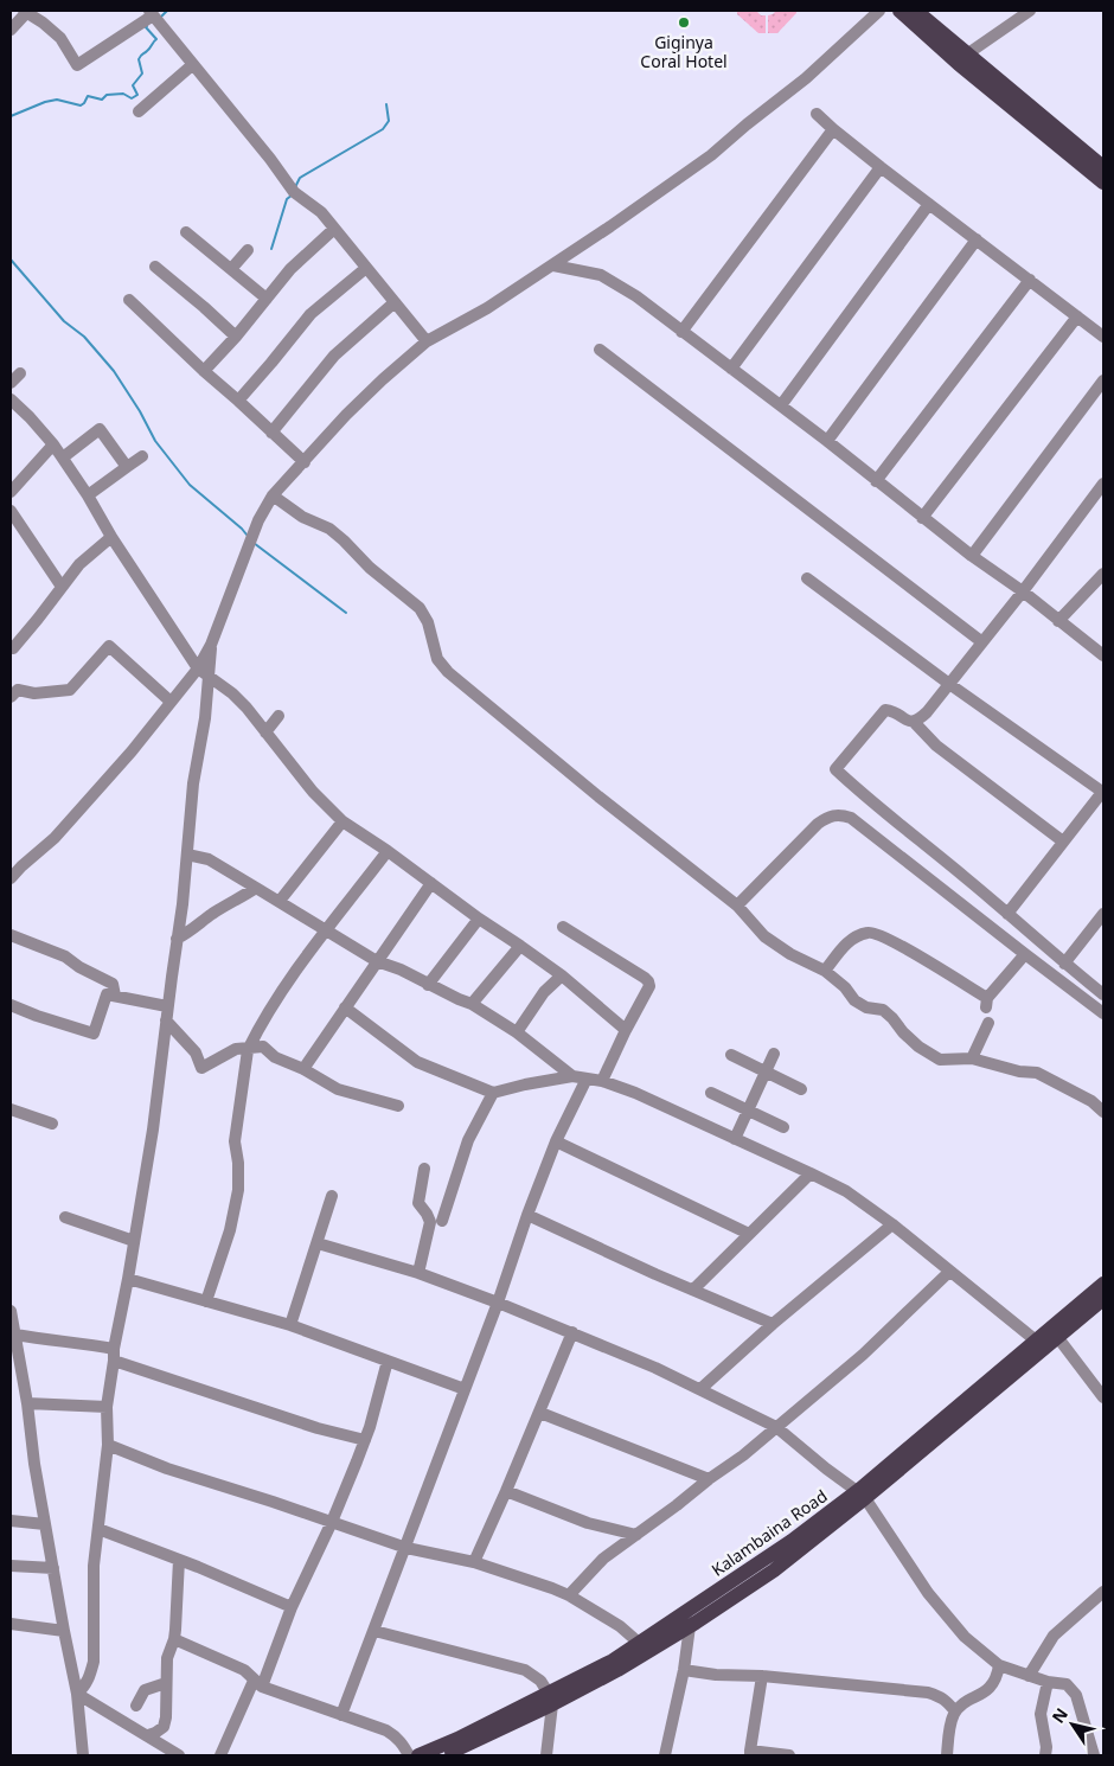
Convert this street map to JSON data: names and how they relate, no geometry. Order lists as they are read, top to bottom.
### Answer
{
  "streets": {
    "main road": ["Kalambaina Road"]
  },
  "places": ["Giginya Coral Hotel"],
  "north": "top left"
}
